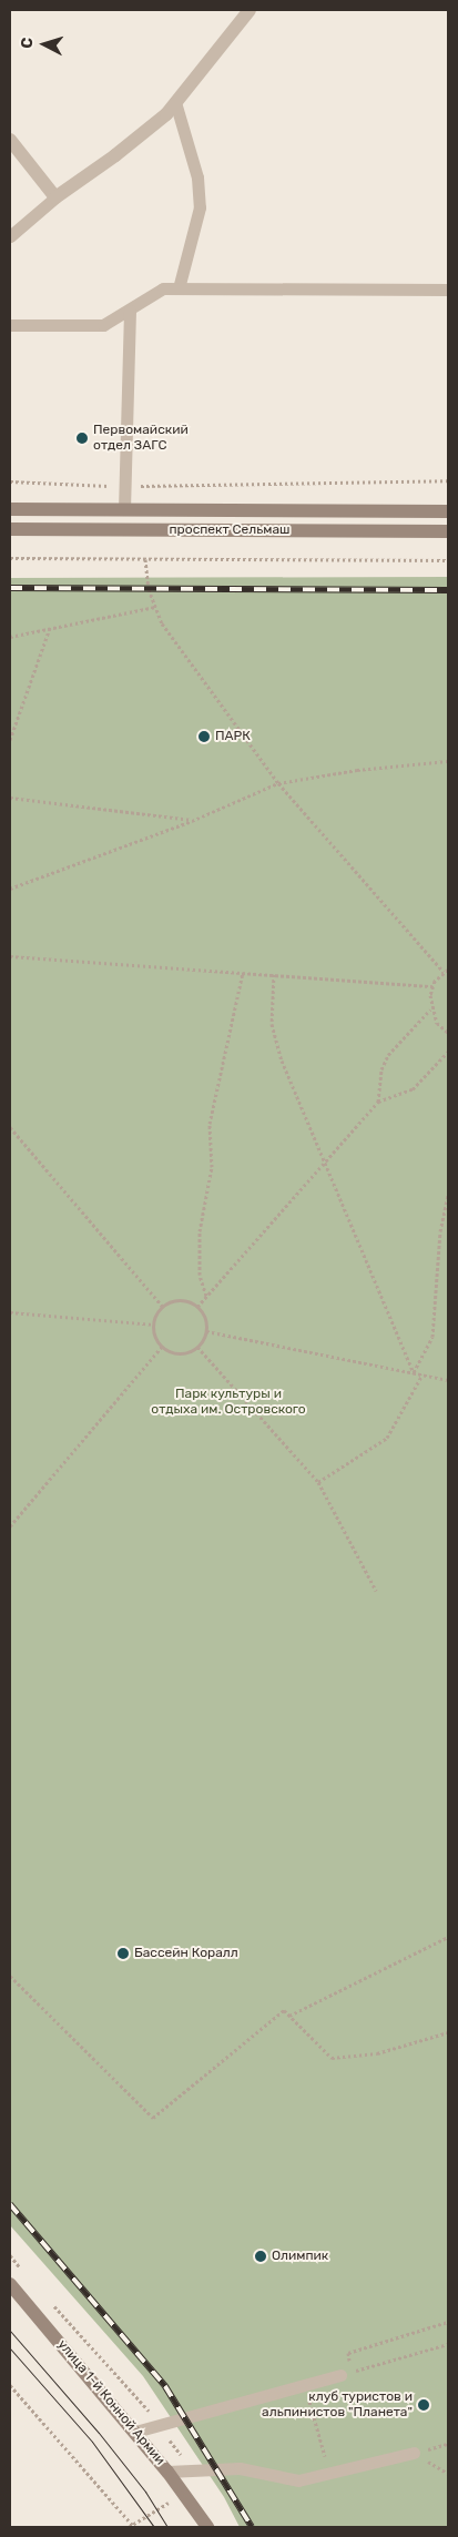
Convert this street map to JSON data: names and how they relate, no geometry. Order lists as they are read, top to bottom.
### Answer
{
  "streets": {
    "main road": ["проспект Сельмаш", "улица 1-й Конной Армии"]
  },
  "parks": ["Парк культуры и отдыха им. Островского"],
  "places": [
    "Первомайский отдел ЗАГС",
    "ПАРК",
    "Бассейн Коралл",
    "Олимпик",
    "клуб туристов и альпинистов \"Планета\""
  ],
  "north": "left"
}
